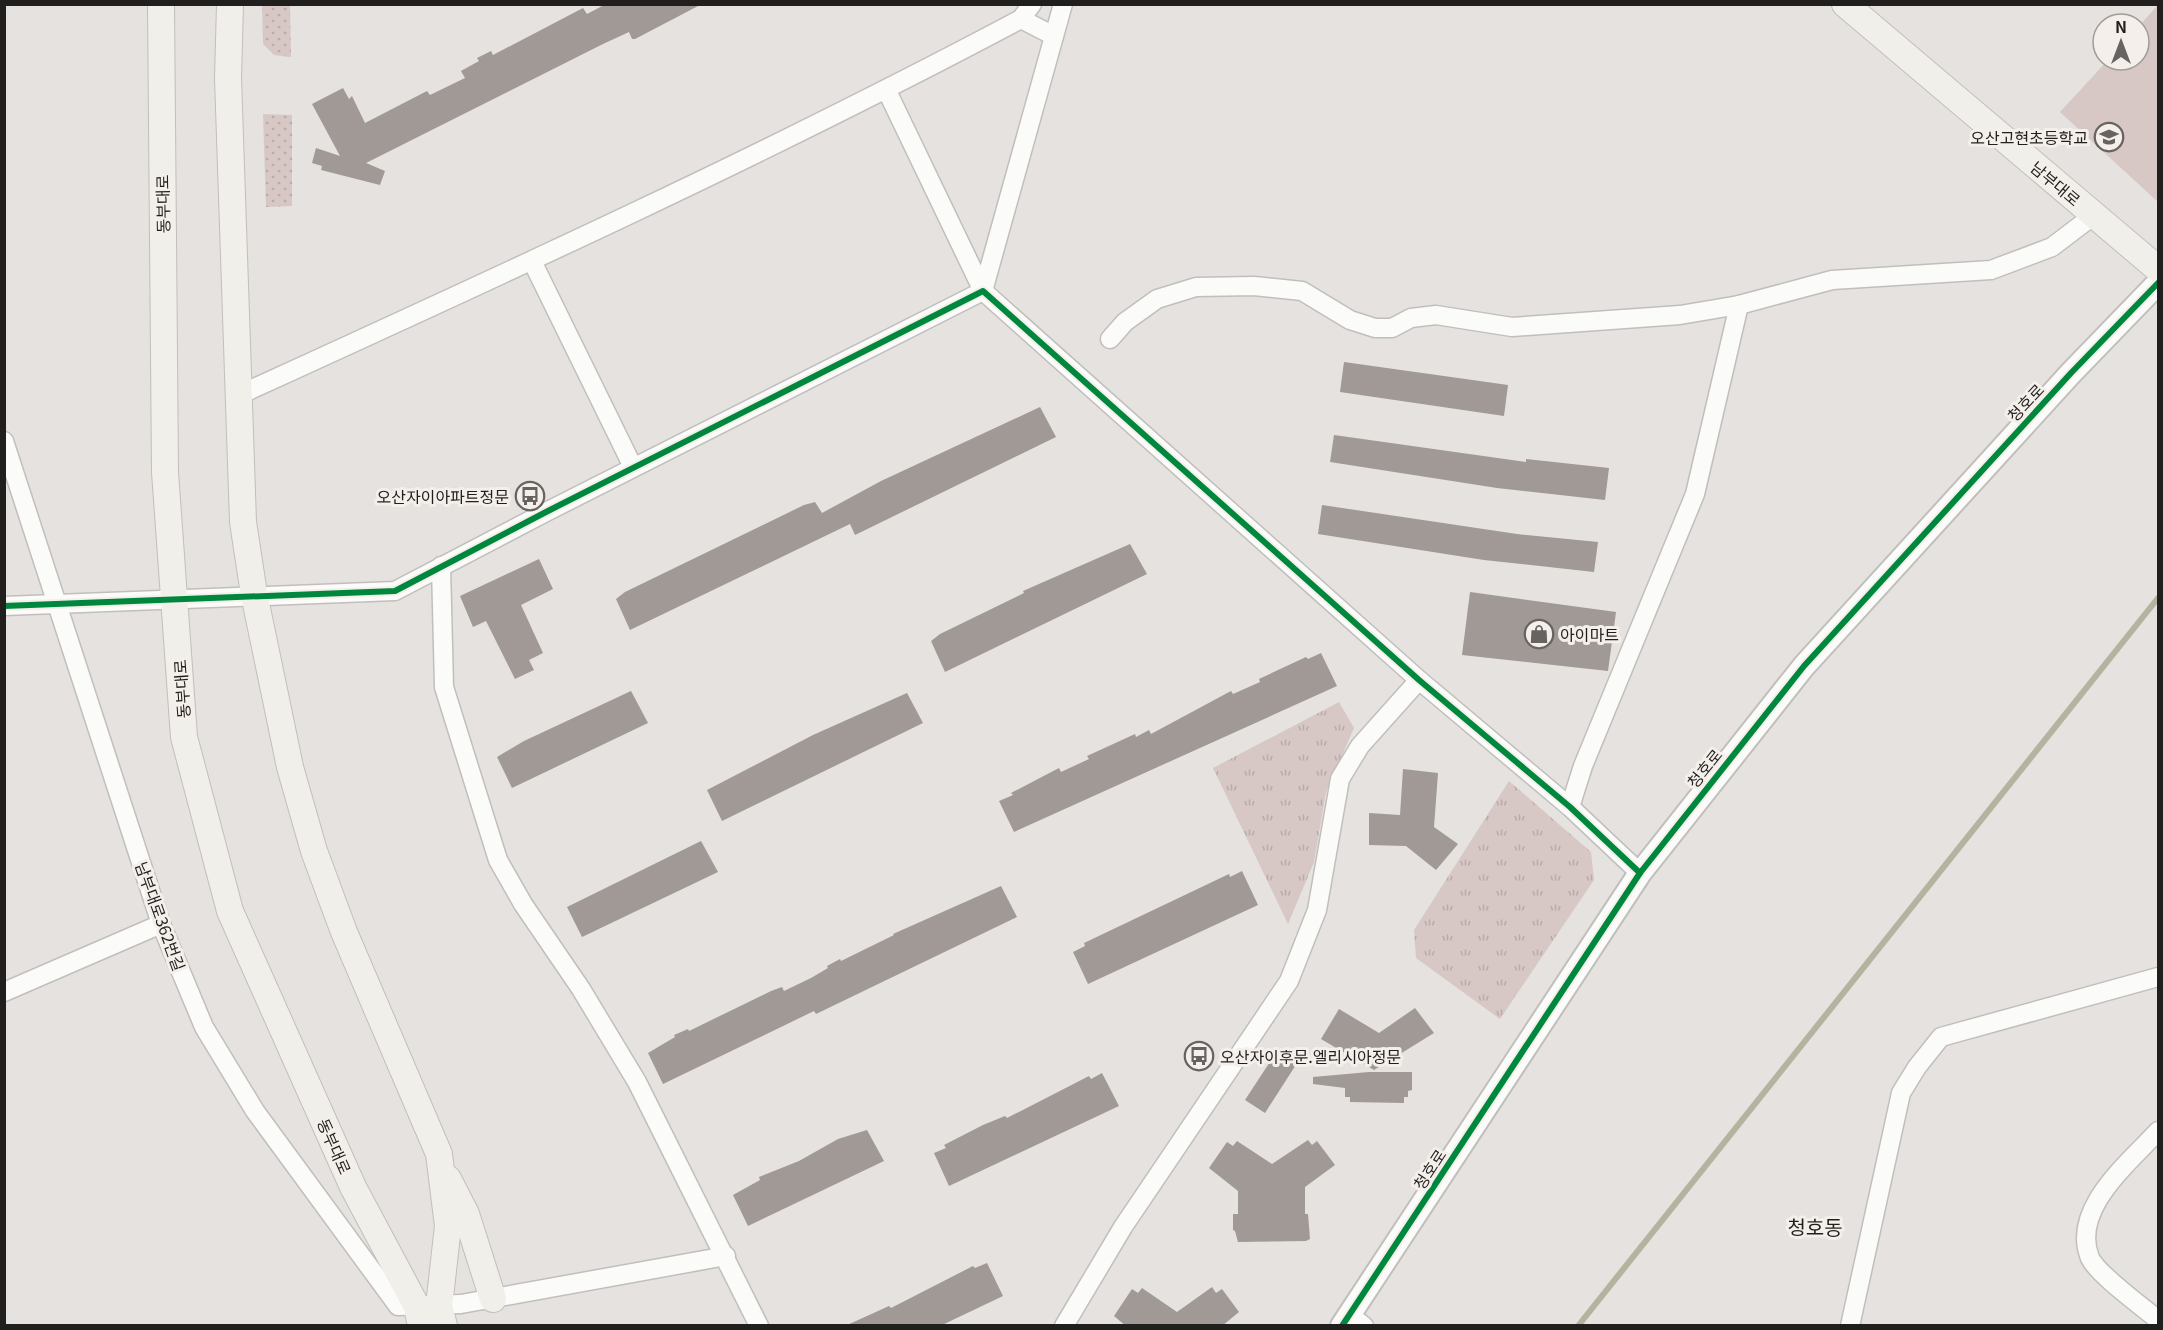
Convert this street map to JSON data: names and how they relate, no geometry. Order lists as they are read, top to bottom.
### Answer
{
  "streets": {
    "main road": ["남부대로", "동부대로"],
    "street": ["청호로", "남부대로362번길"]
  },
  "crossings": [
    ["동부대로", "남부대로362번길"]
  ],
  "districts": ["청호동"],
  "places": {
    "school or university": ["오산고현초등학교"],
    "bus stop": ["오산자이아파트정문", "오산자이후문.엘리시아정문"],
    "shop": ["아이마트"]
  },
  "north": "top"
}
